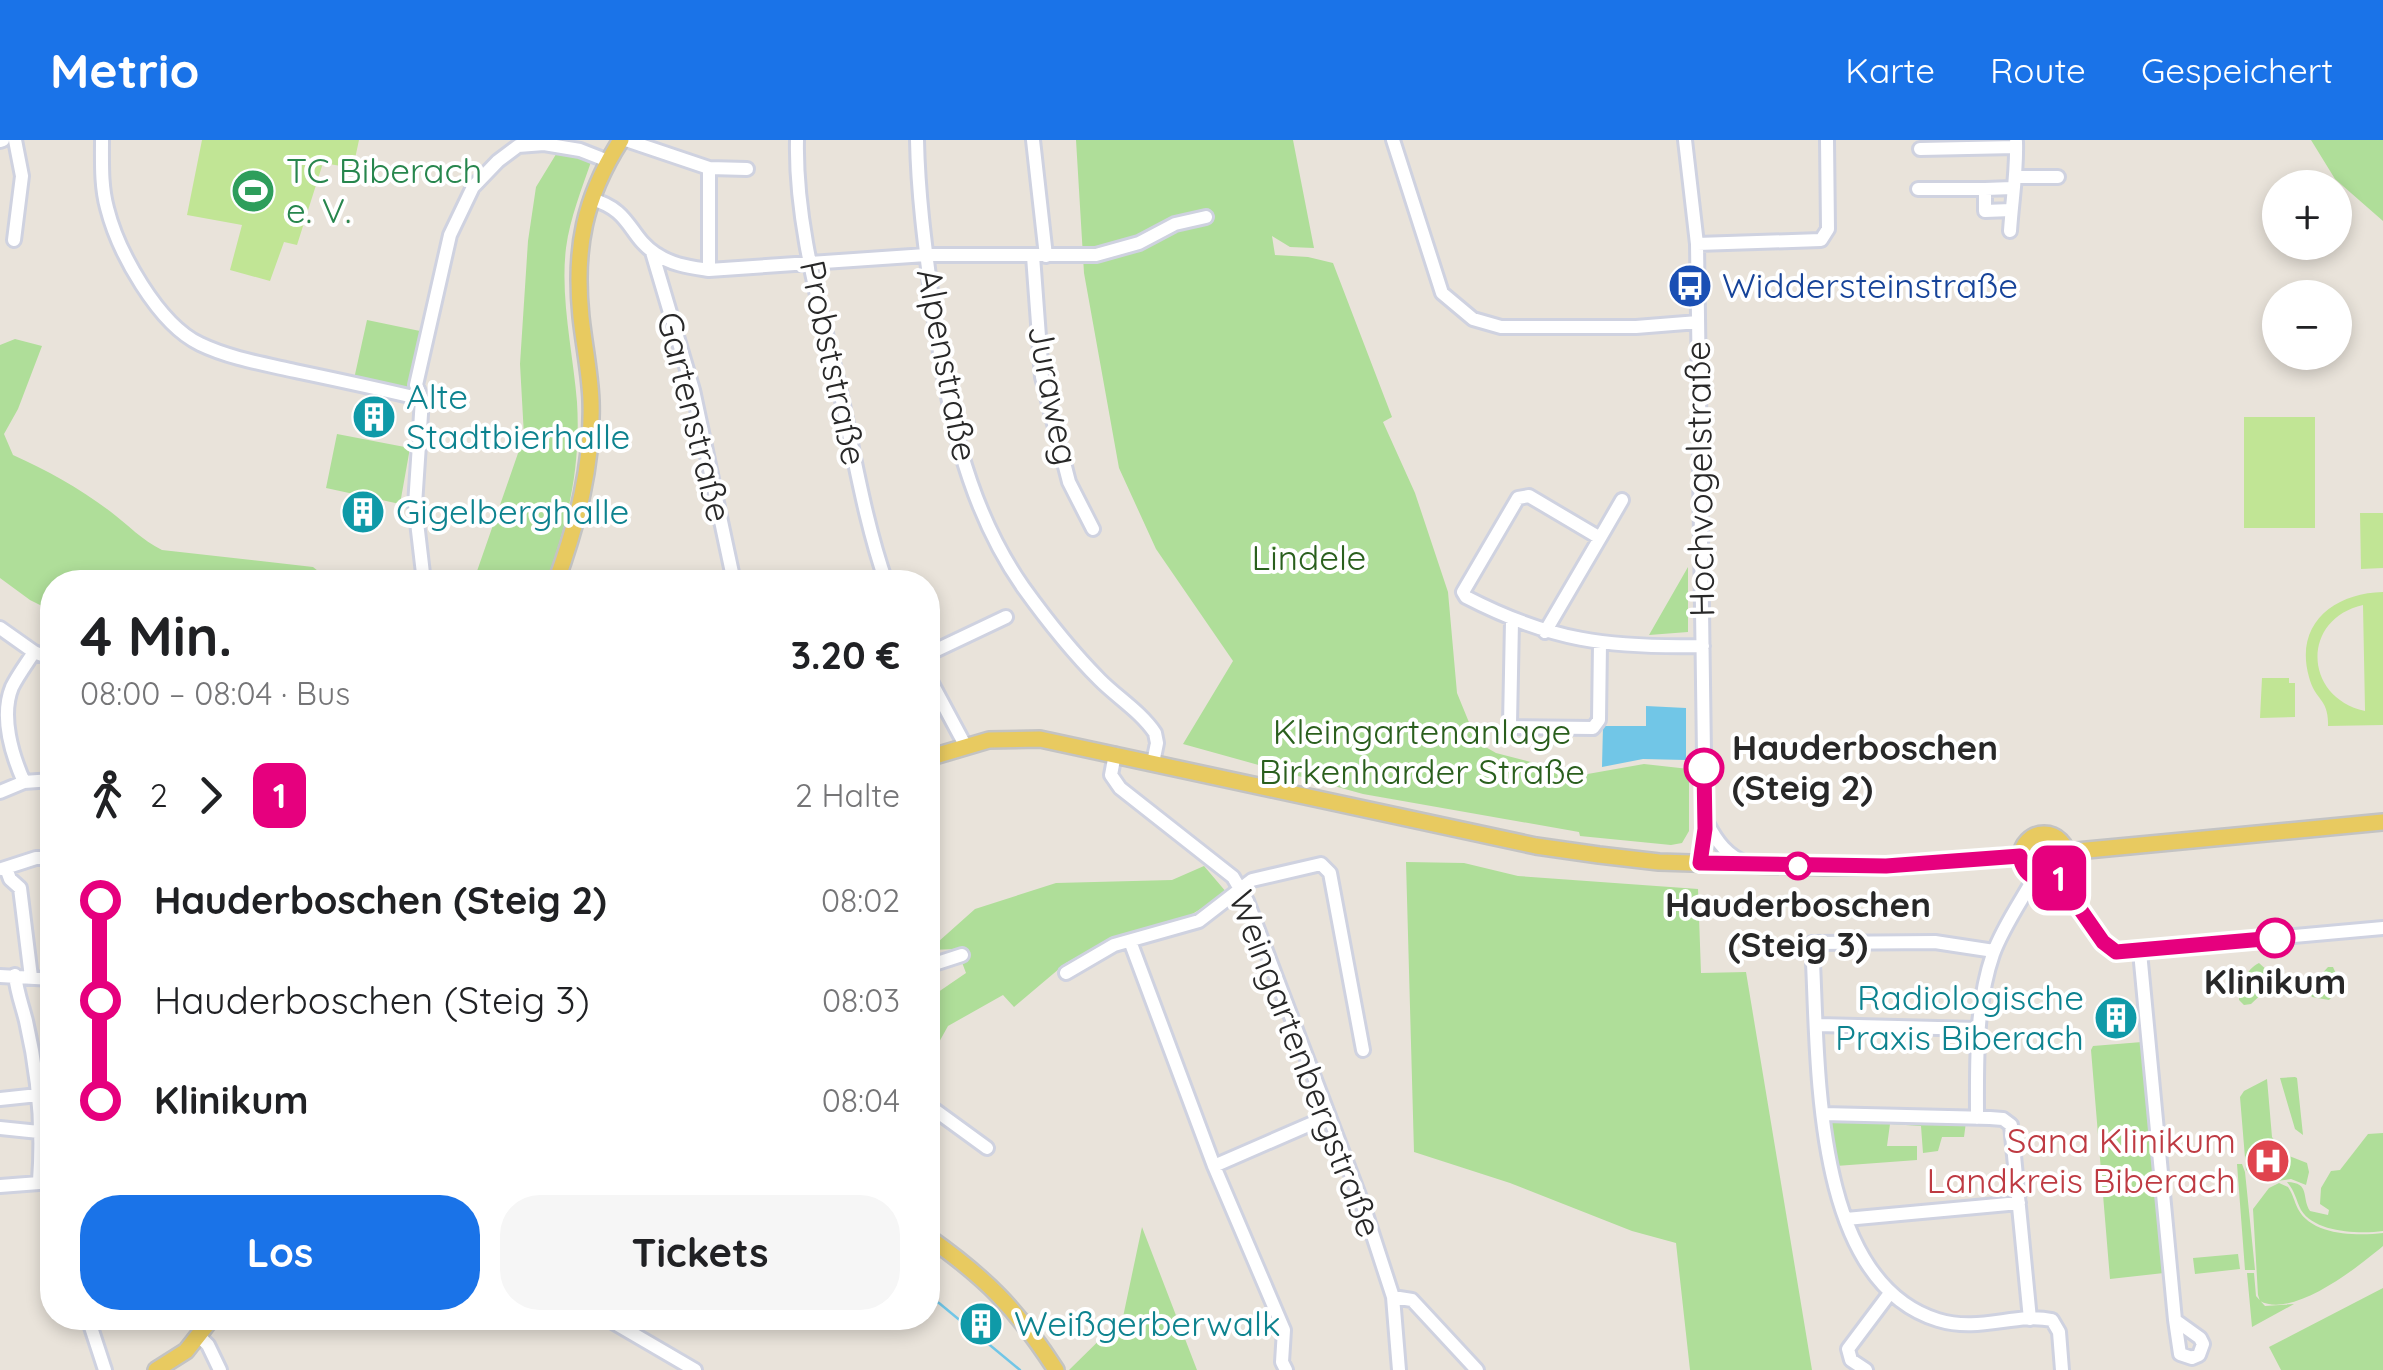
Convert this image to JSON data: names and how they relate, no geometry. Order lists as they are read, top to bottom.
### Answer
{
  "streets": {
    "street": [
      "Probststraße",
      "Alpenstraße",
      "Juraweg",
      "Gartenstraße",
      "Hochvogelstraße",
      "Weingartenbergstraße"
    ]
  },
  "parks": ["Lindele", "Kleingartenanlage Birkenharder Straße"],
  "places": {
    "sports": ["TC Biberach e. V."],
    "bus stop": ["Widdersteinstraße"],
    "building": [
      "Alte Stadtbierhalle",
      "Gigelberghalle",
      "Radiologische Praxis Biberach",
      "Weißgerberwalk"
    ],
    "other": ["Hauderboschen (Steig 2)", "Hauderboschen (Steig 3)", "Klinikum"],
    "hospital": ["Sana Klinikum Landkreis Biberach"]
  },
  "lines": ["bus line 1"],
  "page": {
    "header": "Metrio",
    "nav": ["Karte", "Route", "Gespeichert"],
    "on_map": "1",
    "map_buttons": ["+", "−"],
    "heading": ["4 Min.", "08:00 – 08:04 · Bus", "3.20 €"],
    "legs": ["2", "1", "2 Halte"],
    "list": [
      {
        "name": "Hauderboschen (Steig 2)",
        "value": "08:02"
      },
      {
        "name": "Hauderboschen (Steig 3)",
        "value": "08:03"
      },
      {
        "name": "Klinikum",
        "value": "08:04"
      }
    ],
    "buttons": ["Los", "Tickets"]
  }
}
